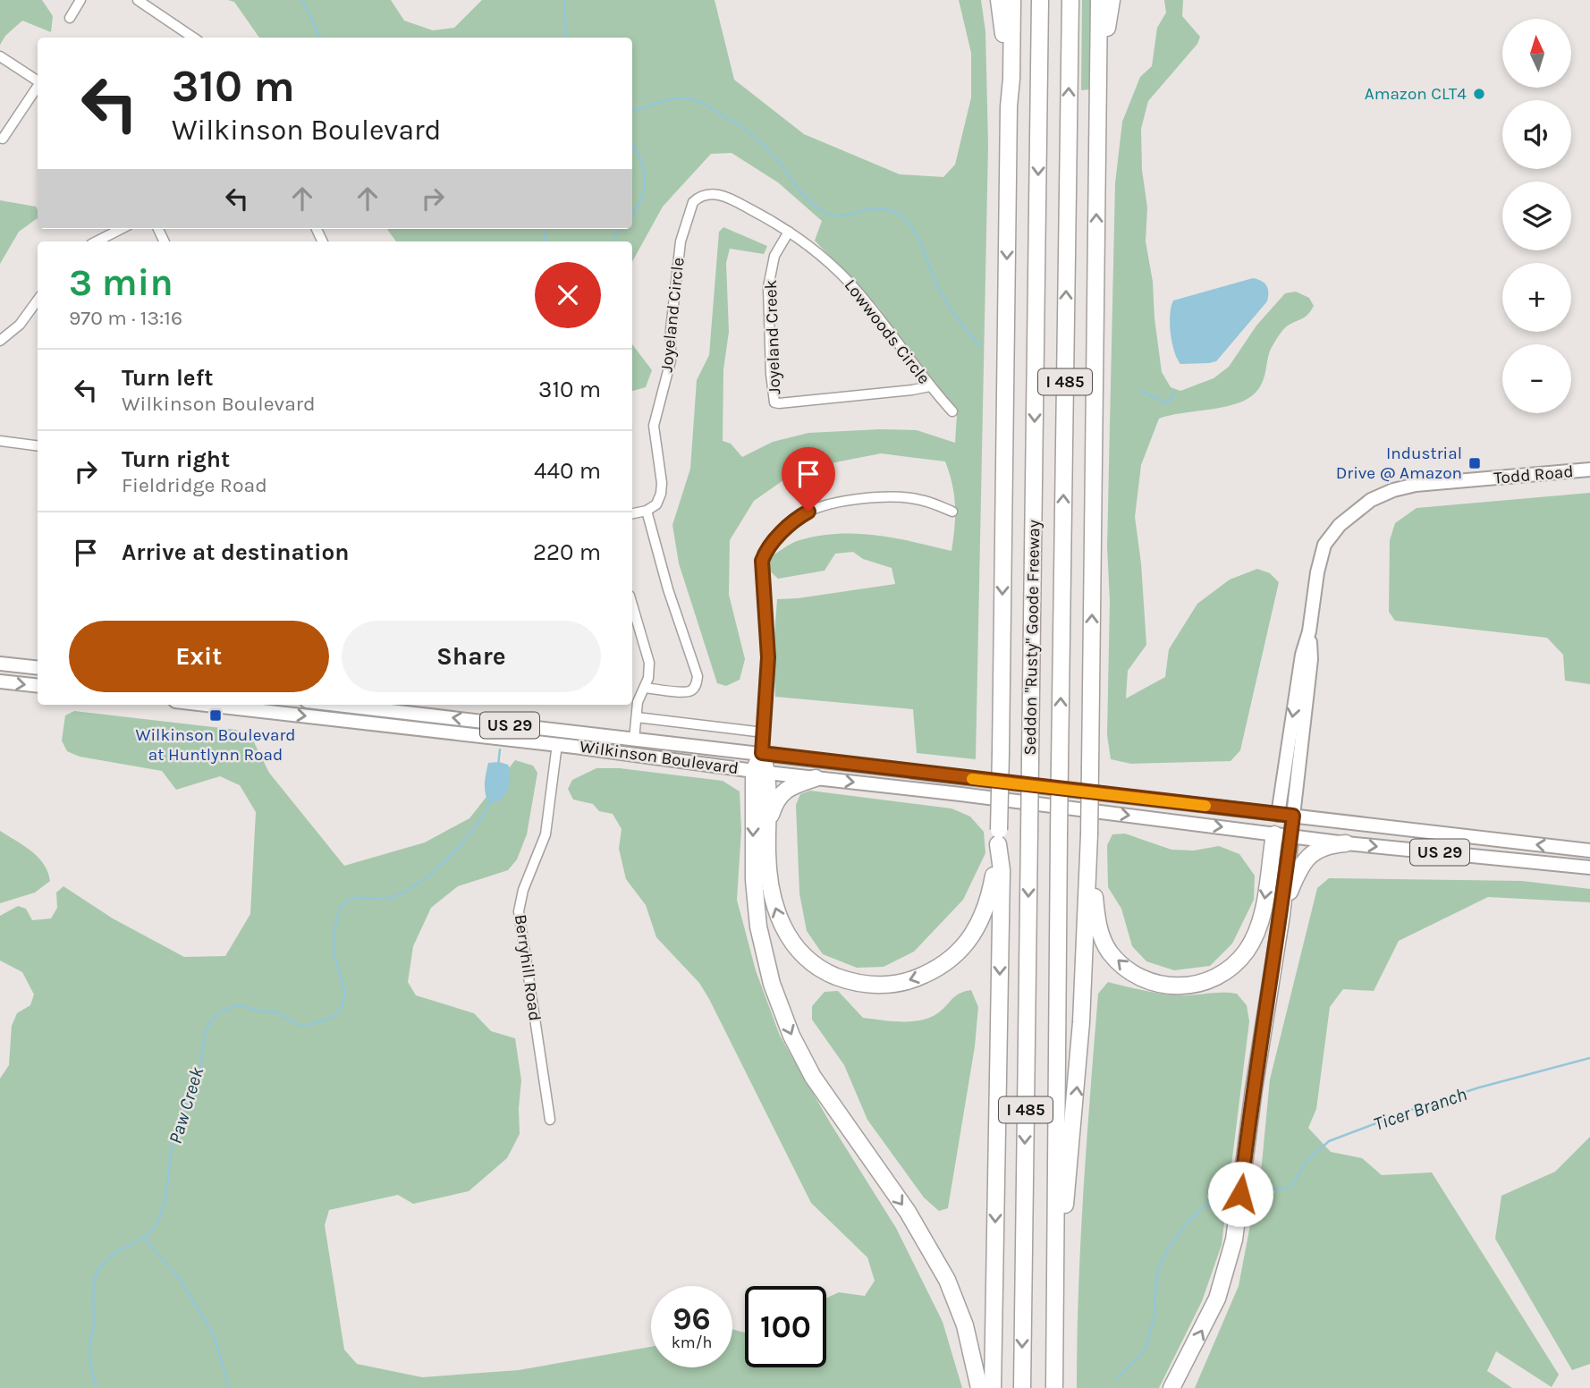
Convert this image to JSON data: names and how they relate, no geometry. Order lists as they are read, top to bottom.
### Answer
{
  "streets": {
    "highway": ["I 485", "Seddon \"Rusty\" Goode Freeway"],
    "main road": ["Todd Road", "US 29", "Wilkinson Boulevard"],
    "street": [
      "Joyeland Circle",
      "Lowwoods Circle",
      "Joyeland Creek",
      "Berryhill Road"
    ]
  },
  "crossings": [
    ["Joyeland Circle", "Lowwoods Circle"],
    ["Joyeland Circle", "Joyeland Creek"],
    ["Lowwoods Circle", "Joyeland Creek"],
    ["Todd Road", "Wilkinson Boulevard"],
    ["Wilkinson Boulevard", "Berryhill Road"]
  ],
  "water": ["Paw Creek", "Ticer Branch"],
  "places": {
    "other": ["Amazon CLT4"],
    "transit": ["Industrial Drive @ Amazon", "Wilkinson Boulevard at Huntlynn Road"]
  },
  "north": "top",
  "page": {
    "map_buttons": ["+", "−"],
    "turn": ["310 m", "Wilkinson Boulevard"],
    "heading": ["3 min", "970 m · 13:16"],
    "list": [
      {
        "name": "Turn left",
        "note": "Wilkinson Boulevard",
        "value": "310 m"
      },
      {
        "name": "Turn right",
        "note": "Fieldridge Road",
        "value": "440 m"
      },
      {
        "name": "Arrive at destination",
        "value": "220 m"
      }
    ],
    "buttons": ["Exit", "Share"],
    "speed": "96 km/h",
    "limit": "100"
  }
}
